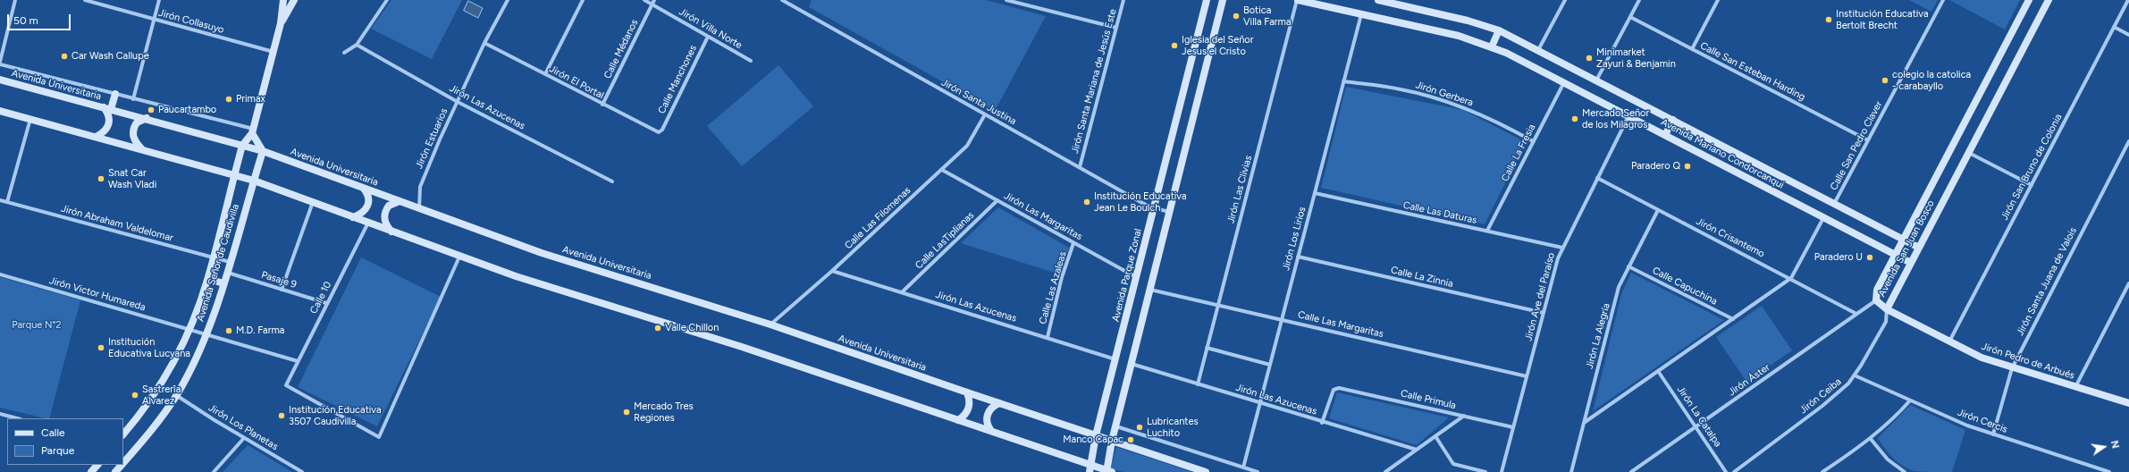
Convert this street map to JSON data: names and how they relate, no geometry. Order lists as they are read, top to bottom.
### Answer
{
  "streets": {
    "main road": [
      "Avenida Universitaria",
      "Avenida Mariano Condorcanqui",
      "Avenida San Juan Bosco",
      "Avenida Señor de Caudivilla",
      "Avenida Parque Zonal",
      "Jirón Pedro de Arbués"
    ],
    "street": [
      "Jirón Collasuyo",
      "Jirón Villa Norte",
      "Calle Médanos",
      "Calle San Esteban Harding",
      "Calle Manchones",
      "Jirón Santa Mariana de Jesús Este",
      "Jirón El Portal",
      "Jirón Gerbera",
      "Jirón Santa Justina",
      "Jirón Las Azucenas",
      "Jirón Estuarios",
      "Calle San Pedro Claver",
      "Calle La Fresia",
      "Jirón San Bruno de Colonia",
      "Jirón Las Clivias",
      "Calle Las Daturas",
      "Jirón Las Margaritas",
      "Calle Las Filomenas",
      "Jirón Abraham Valdelomar",
      "Jirón Crisantemo",
      "Jirón Los Lirios",
      "Calle LasTiplianas",
      "Calle La Zinnia",
      "Pasaje 9",
      "Jirón Santa Juana de Valois",
      "Calle Capuchina",
      "Calle Las Azaleas",
      "Jirón Victor Humareda",
      "Jirón Ave del Paraíso",
      "Calle 10",
      "Calle Las Margaritas",
      "Jirón La Alegría",
      "Jirón Áster",
      "Jirón Ceiba",
      "Calle Primula",
      "Jirón La Catalpa",
      "Jirón Cercis",
      "Jirón Los Planetas"
    ]
  },
  "crossings": [
    ["Jirón Collasuyo", "Avenida Señor de Caudivilla"],
    ["Jirón Villa Norte", "Calle Médanos"],
    ["Jirón Villa Norte", "Calle Manchones"],
    ["Calle Médanos", "Jirón El Portal"],
    ["Calle San Esteban Harding", "Calle San Pedro Claver"],
    ["Calle Manchones", "Jirón El Portal"],
    ["Jirón Santa Mariana de Jesús Este", "Jirón Santa Justina"],
    ["Jirón El Portal", "Jirón Estuarios"],
    ["Avenida Universitaria", "Jirón Estuarios"],
    ["Avenida Universitaria", "Calle Las Filomenas"],
    ["Avenida Universitaria", "Avenida Señor de Caudivilla"],
    ["Avenida Universitaria", "Avenida Parque Zonal"],
    ["Jirón Gerbera", "Calle La Fresia"],
    ["Jirón Gerbera", "Jirón Los Lirios"],
    ["Jirón Santa Justina", "Calle Las Filomenas"],
    ["Jirón Santa Justina", "Avenida Parque Zonal"],
    ["Jirón Las Azucenas", "Jirón Estuarios"],
    ["Jirón Las Azucenas", "Jirón Las Clivias"],
    ["Jirón Las Azucenas", "Calle Las Filomenas"],
    ["Jirón Las Azucenas", "Jirón Los Lirios"],
    ["Jirón Las Azucenas", "Calle LasTiplianas"],
    ["Jirón Las Azucenas", "Avenida Parque Zonal"],
    ["Jirón Las Azucenas", "Calle Las Azaleas"],
    ["Jirón Las Azucenas", "Calle Primula"],
    ["Calle San Pedro Claver", "Avenida Mariano Condorcanqui"],
    ["Calle La Fresia", "Avenida Mariano Condorcanqui"],
    ["Calle La Fresia", "Calle Las Daturas"],
    ["Avenida Mariano Condorcanqui", "Jirón Las Clivias"],
    ["Avenida Mariano Condorcanqui", "Jirón Los Lirios"],
    ["Avenida Mariano Condorcanqui", "Avenida San Juan Bosco"],
    ["Avenida Mariano Condorcanqui", "Jirón Ave del Paraíso"],
    ["Jirón San Bruno de Colonia", "Jirón Pedro de Arbués"],
    ["Jirón Las Clivias", "Calle Las Margaritas"],
    ["Calle Las Daturas", "Jirón Los Lirios"],
    ["Calle Las Daturas", "Jirón Ave del Paraíso"],
    ["Jirón Las Margaritas", "Calle Las Filomenas"],
    ["Jirón Las Margaritas", "Calle LasTiplianas"],
    ["Jirón Las Margaritas", "Avenida Parque Zonal"],
    ["Jirón Las Margaritas", "Calle Las Azaleas"],
    ["Jirón Abraham Valdelomar", "Avenida Señor de Caudivilla"],
    ["Jirón Crisantemo", "Jirón Ave del Paraíso"],
    ["Jirón Crisantemo", "Jirón La Alegría"],
    ["Jirón Crisantemo", "Jirón Áster"],
    ["Jirón Los Lirios", "Calle La Zinnia"],
    ["Jirón Los Lirios", "Calle Las Margaritas"],
    ["Avenida San Juan Bosco", "Jirón Pedro de Arbués"],
    ["Avenida San Juan Bosco", "Jirón Áster"],
    ["Avenida San Juan Bosco", "Jirón Ceiba"],
    ["Avenida Señor de Caudivilla", "Pasaje 9"],
    ["Avenida Señor de Caudivilla", "Jirón Victor Humareda"],
    ["Avenida Señor de Caudivilla", "Jirón Los Planetas"],
    ["Calle La Zinnia", "Jirón Ave del Paraíso"],
    ["Pasaje 9", "Calle 10"],
    ["Jirón Santa Juana de Valois", "Jirón Pedro de Arbués"],
    ["Jirón Santa Juana de Valois", "Jirón Cercis"],
    ["Calle Capuchina", "Jirón La Alegría"],
    ["Jirón Victor Humareda", "Calle 10"],
    ["Jirón Ave del Paraíso", "Calle Las Margaritas"],
    ["Jirón Ave del Paraíso", "Calle Primula"],
    ["Jirón Pedro de Arbués", "Jirón Ceiba"],
    ["Jirón Áster", "Jirón La Catalpa"],
    ["Jirón Ceiba", "Jirón Cercis"]
  ],
  "parks": ["Parque N°2"],
  "places": [
    "Botica Villa Farma",
    "Institución Educativa Bertolt Brecht",
    "Iglesia del Señor Jesus el Cristo",
    "Car Wash Callupe",
    "Minimarket Zayuri & Benjamin",
    "colegio la catolica - carabayllo",
    "Primax",
    "Paucartambo",
    "Mercado Señor de los Milagros",
    "Paradero Q",
    "Snat Car Wash Vladi",
    "Institución Educativa Jean Le Boulch",
    "Paradero U",
    "Valle Chillon",
    "M.D. Farma",
    "Institución Educativa Lucyana",
    "Sastrerîa Alvarez",
    "Mercado Tres Regiones",
    "Institución Educativa 3507 Caudivilla",
    "Lubricantes Luchito",
    "Manco Capac"
  ],
  "legend": ["Calle", "Parque"],
  "scale_bar": "50 m",
  "north": "right"
}
